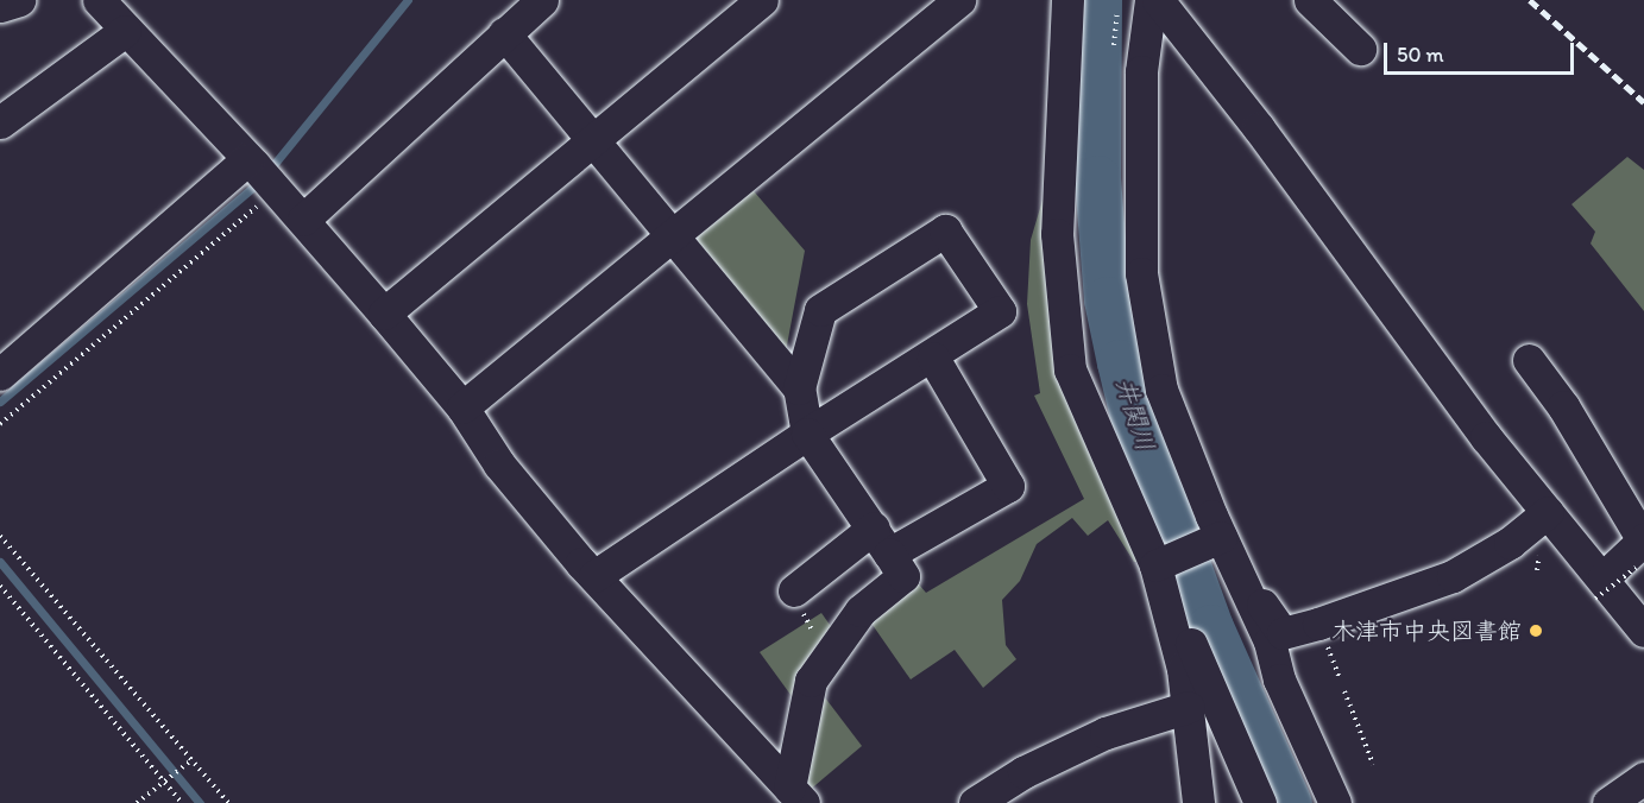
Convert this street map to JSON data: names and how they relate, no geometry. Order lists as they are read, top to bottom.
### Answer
{
  "water": ["井関川"],
  "places": ["木津市中央図書館"],
  "scale_bar": "50 m"
}
